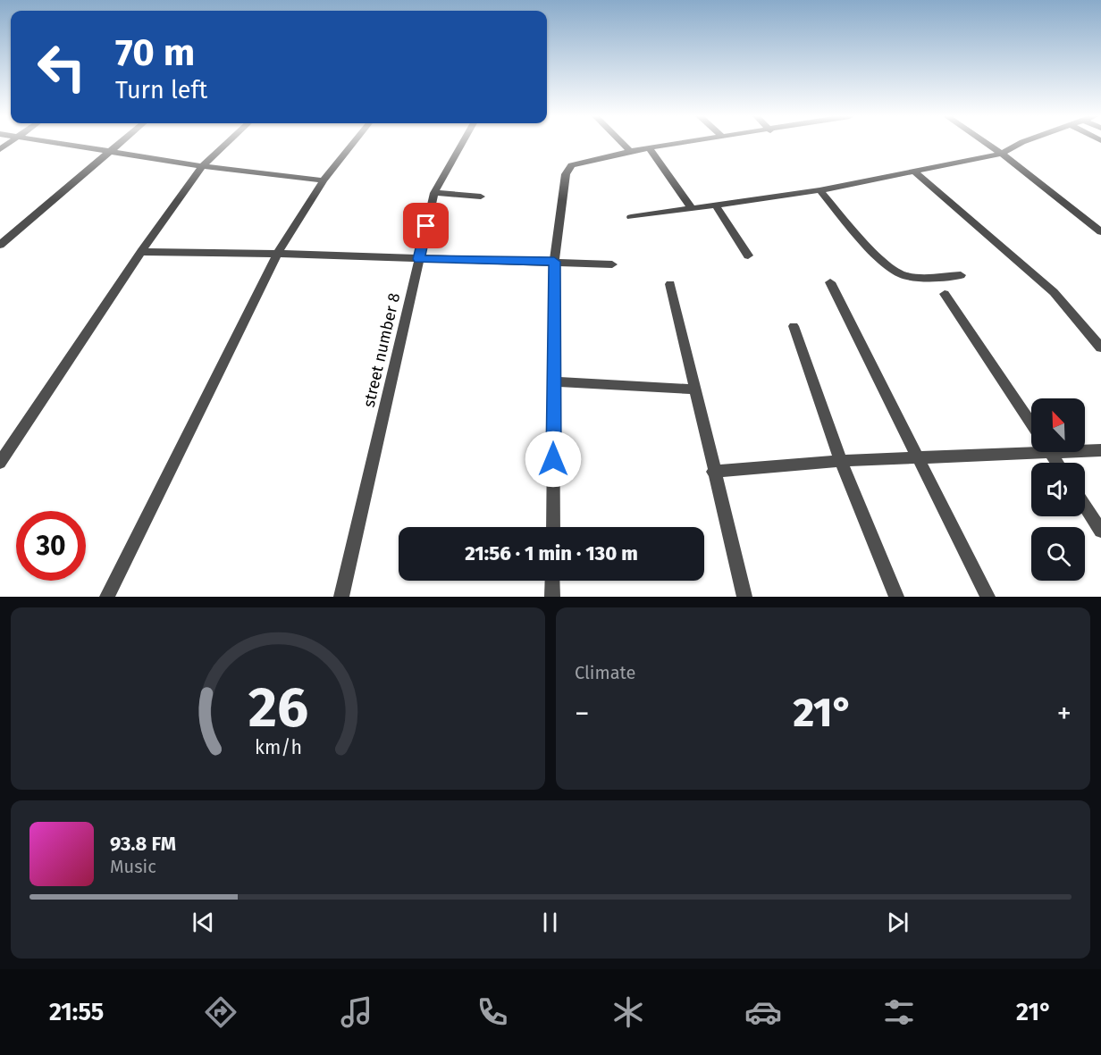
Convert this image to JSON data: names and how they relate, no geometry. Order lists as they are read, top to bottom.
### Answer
{
  "streets": {
    "street": ["street number 8"]
  },
  "north": "top left",
  "page": {
    "turn": ["70 m", "Turn left"],
    "limit": "30",
    "trip": "21:56 · 1 min · 130 m",
    "tile": "Climate",
    "heat": ["−", "21°", "+"],
    "song": ["93.8 FM", "Music"],
    "tabs": ["21:55", "21°"],
    "gauge": ["26", "km/h"]
  }
}
